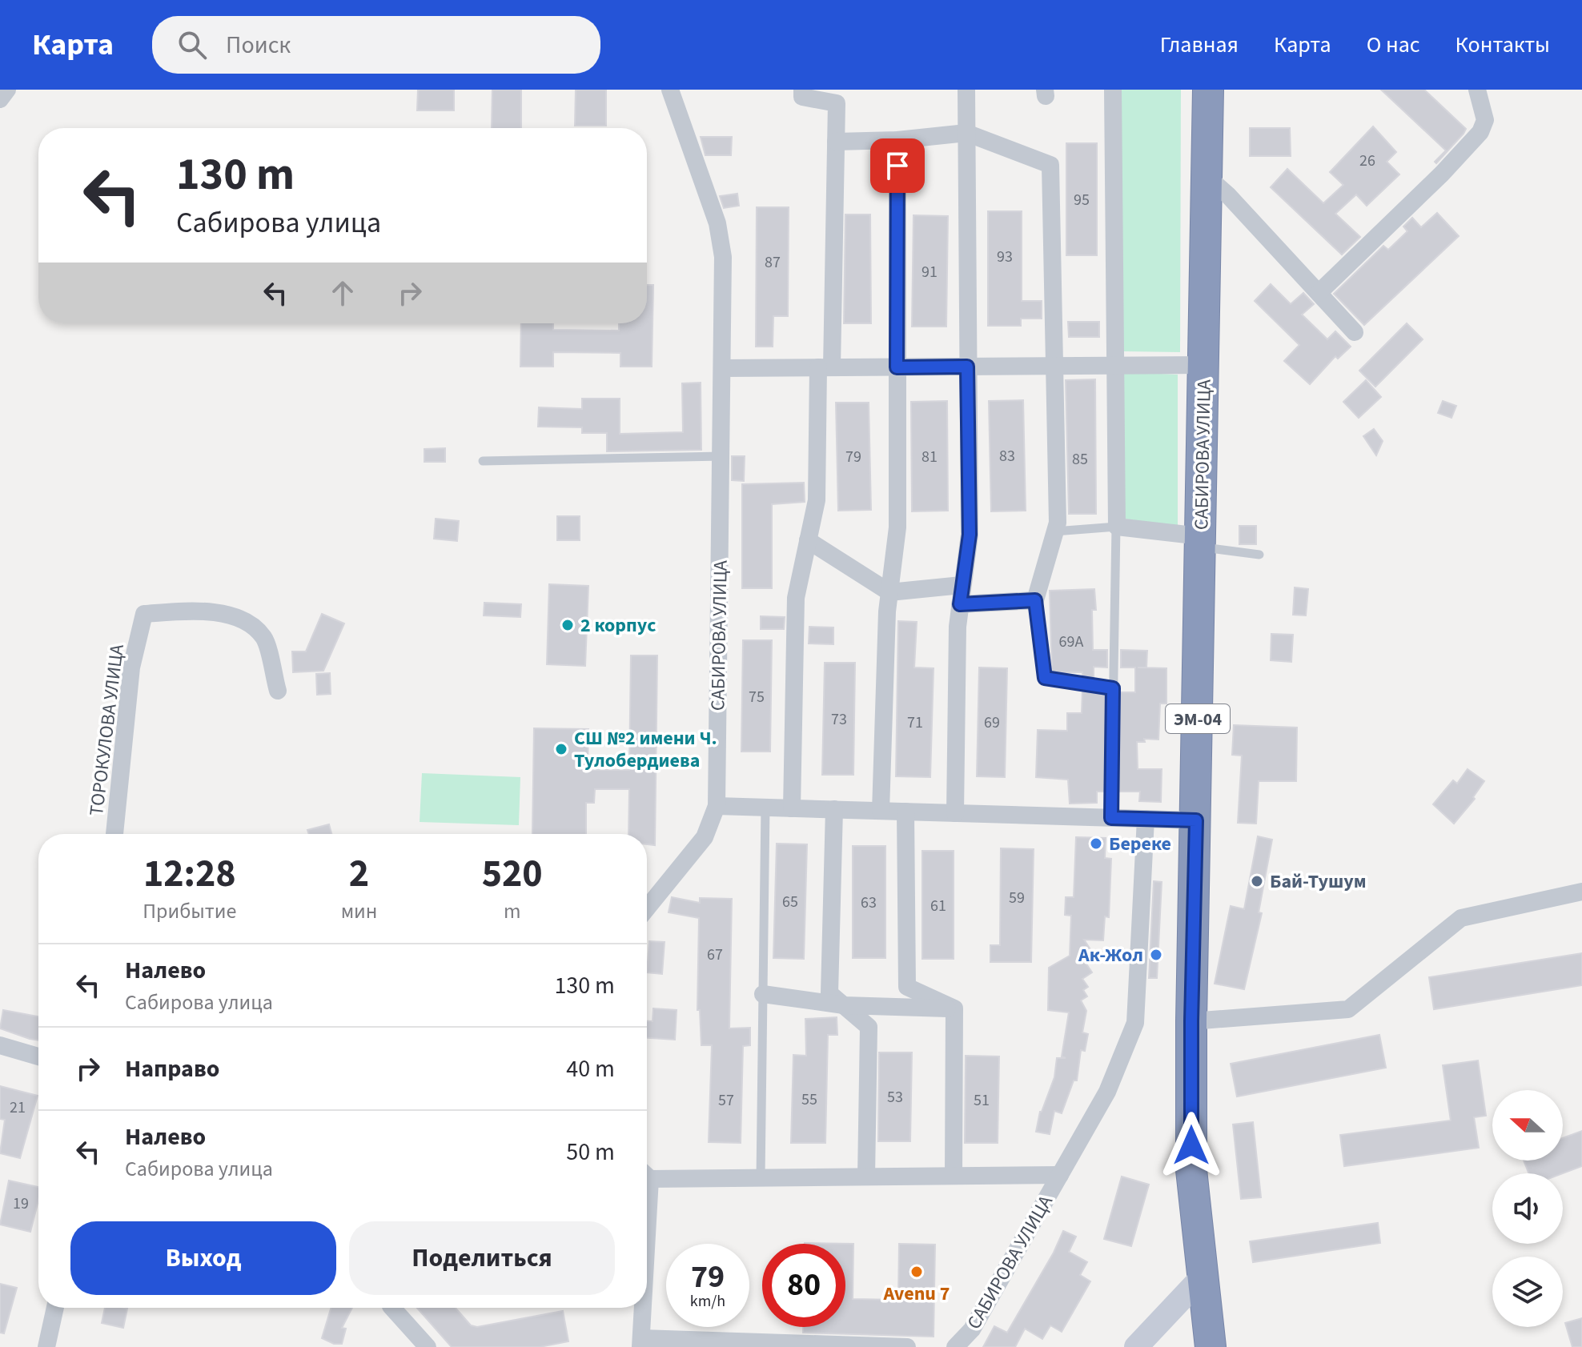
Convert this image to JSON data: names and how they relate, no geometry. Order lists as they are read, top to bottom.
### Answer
{
  "streets": {
    "highway": ["САБИРОВА УЛИЦА", "ЭМ-04"],
    "street": ["ТОРОКУЛОВА УЛИЦА"]
  },
  "places": [
    "2 корпус",
    "СШ №2 имени Ч. Тулобердиева",
    "Береке",
    "Бай-Тушум",
    "Ак-Жол",
    "Avenu 7"
  ],
  "house_numbers": [
    "26",
    "95",
    "93",
    "87",
    "91",
    "83",
    "79",
    "81",
    "85",
    "69А",
    "75",
    "73",
    "71",
    "69",
    "59",
    "65",
    "63",
    "61",
    "67",
    "53",
    "55",
    "57",
    "51",
    "21",
    "19"
  ],
  "north": "left",
  "page": {
    "header": "Карта",
    "search": "Поиск",
    "nav": [
      "Главная",
      "Карта",
      "О нас",
      "Контакты"
    ],
    "turn": ["130 m", "Сабирова улица"],
    "eta": [
      "12:28",
      "Прибытие",
      "2",
      "мин",
      "520",
      "m"
    ],
    "list": [
      {
        "name": "Налево",
        "note": "Сабирова улица",
        "value": "130 m"
      },
      {
        "name": "Направо",
        "value": "40 m"
      },
      {
        "name": "Налево",
        "note": "Сабирова улица",
        "value": "50 m"
      }
    ],
    "buttons": ["Выход", "Поделиться"],
    "speed": "79 km/h",
    "limit": "80"
  }
}
